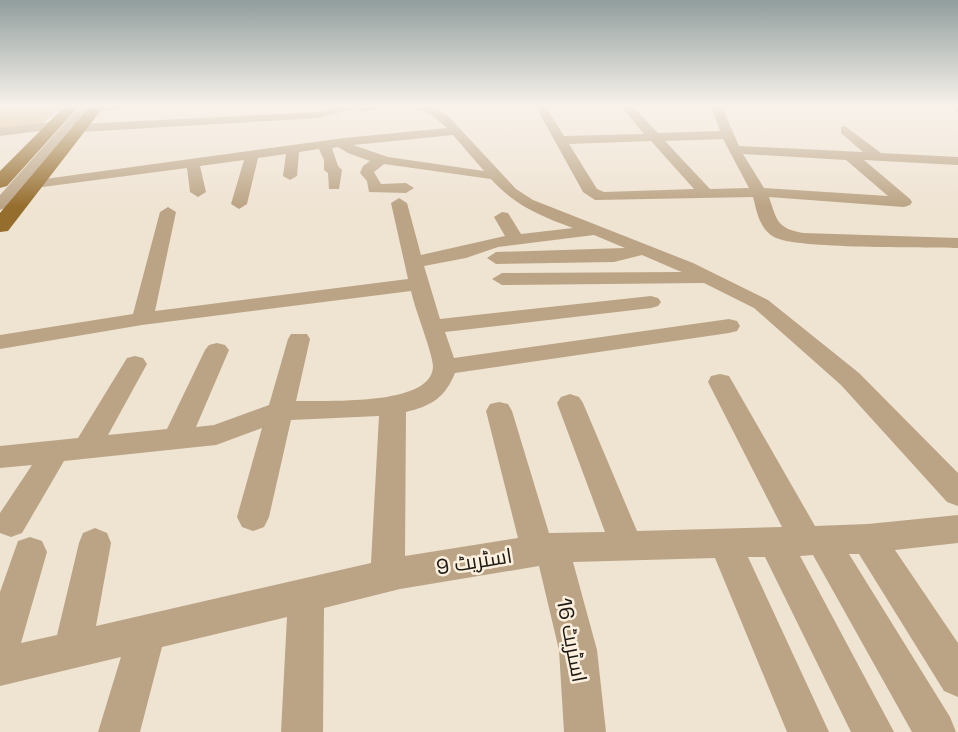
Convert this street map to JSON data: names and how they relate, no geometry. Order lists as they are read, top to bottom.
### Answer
{
  "streets": {
    "street": ["اسٹریٹ 9", "اسٹریٹ 16"]
  },
  "crossings": [
    ["اسٹریٹ 9", "اسٹریٹ 16"]
  ]
}
